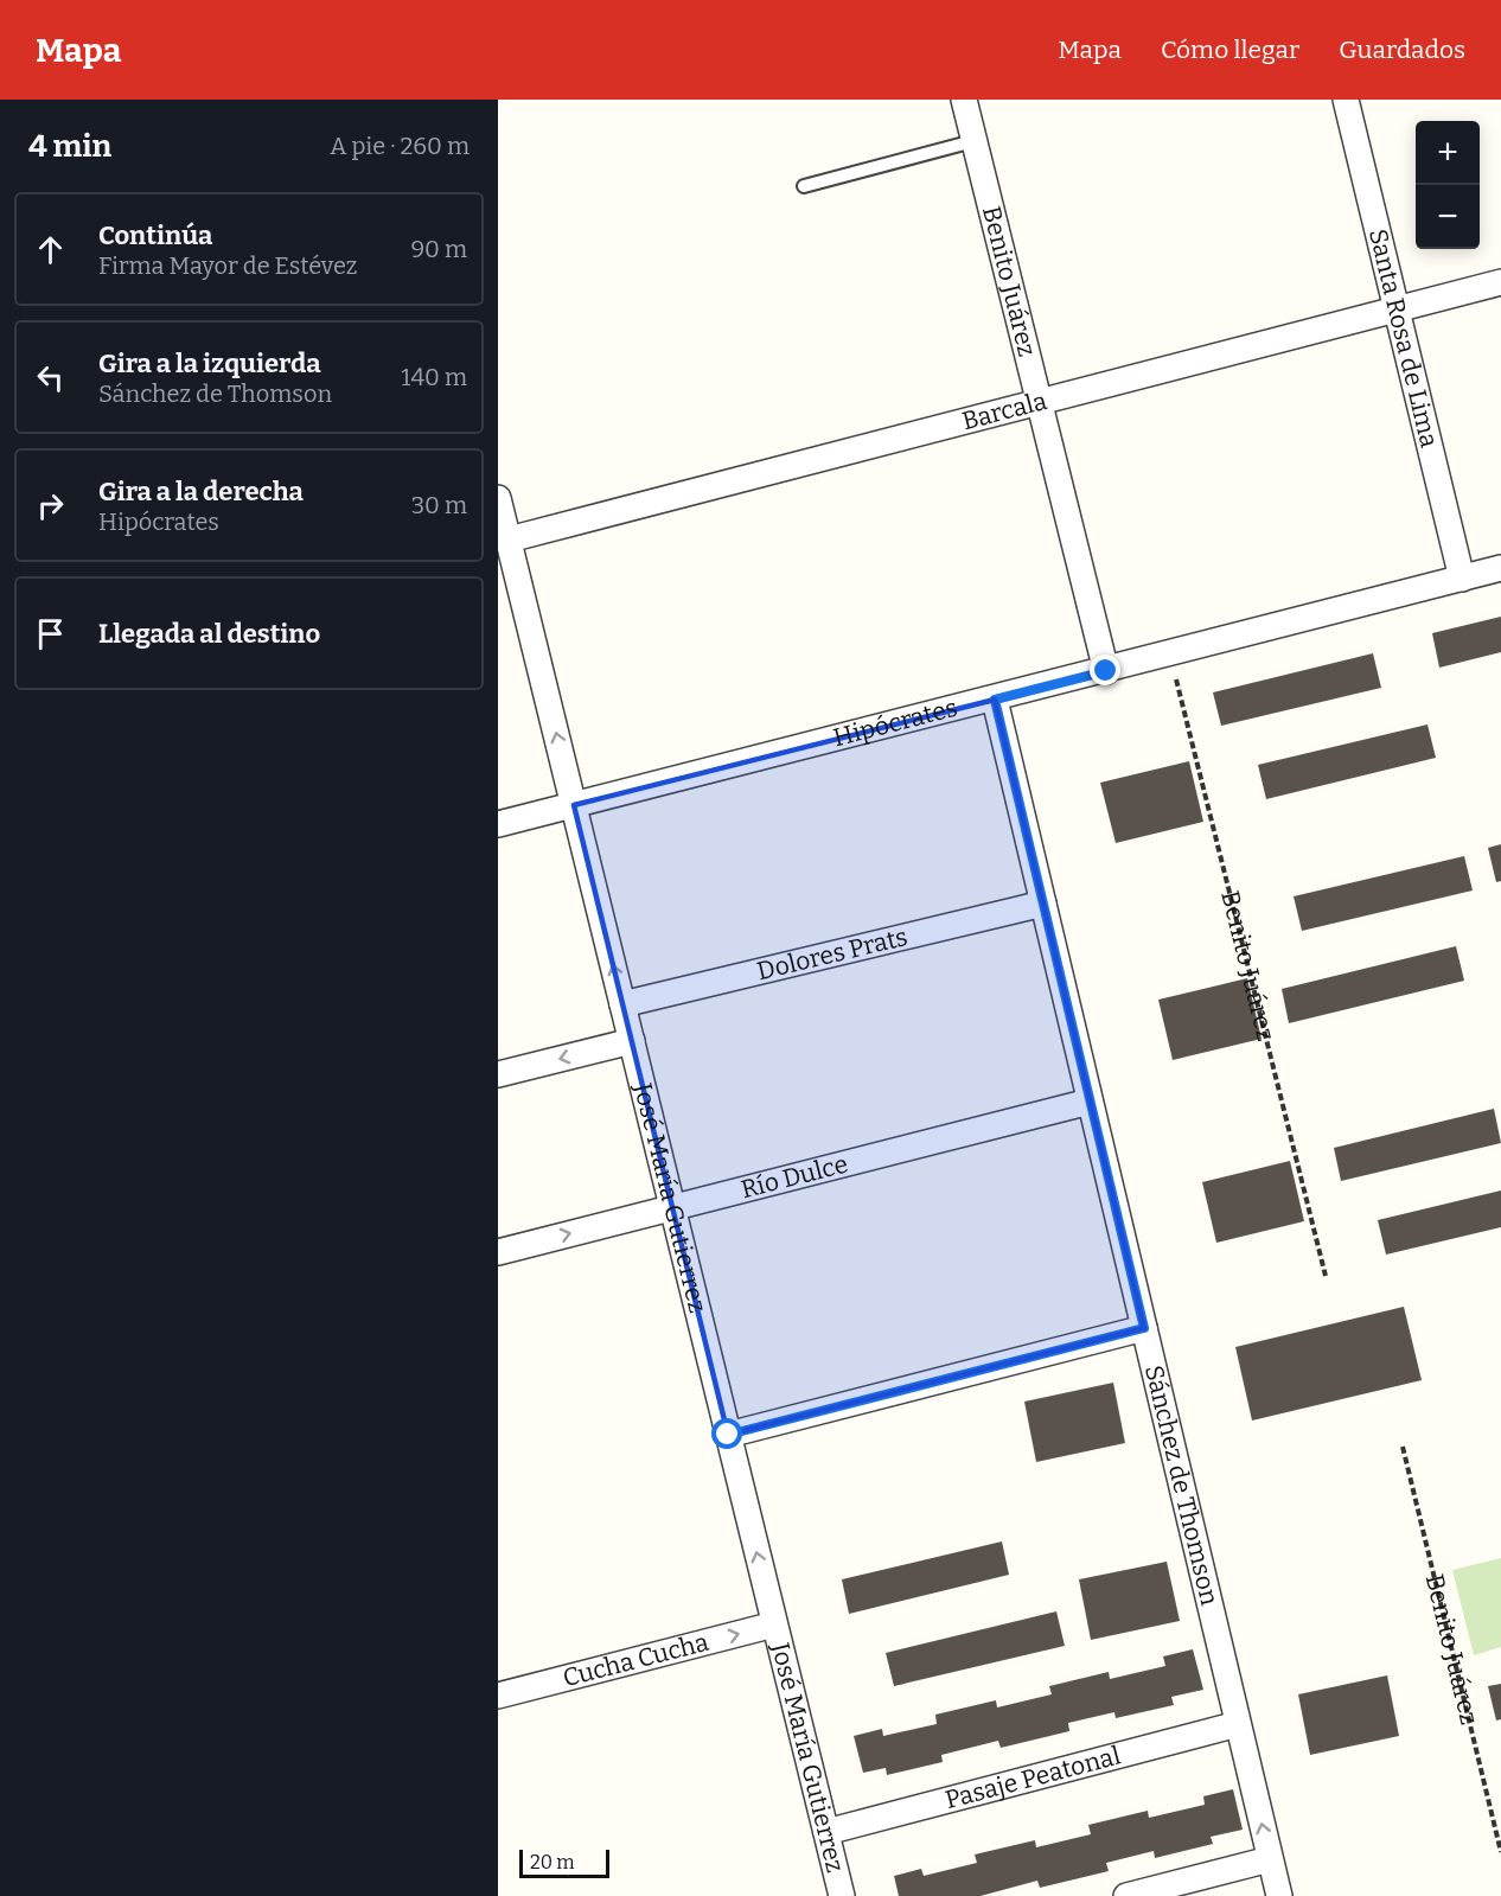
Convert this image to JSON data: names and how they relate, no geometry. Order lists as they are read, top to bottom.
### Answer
{
  "streets": {
    "street": [
      "Benito Juárez",
      "Santa Rosa de Lima",
      "Barcala",
      "Hipócrates",
      "Dolores Prats",
      "Río Dulce",
      "José María Gutierrez",
      "Sánchez de Thomson",
      "Cucha Cucha",
      "Pasaje Peatonal"
    ]
  },
  "crossings": [
    ["Benito Juárez", "Barcala"],
    ["Benito Juárez", "Hipócrates"],
    ["Santa Rosa de Lima", "Barcala"],
    ["Santa Rosa de Lima", "Hipócrates"],
    ["Barcala", "José María Gutierrez"],
    ["Hipócrates", "José María Gutierrez"],
    ["Hipócrates", "Sánchez de Thomson"],
    ["Dolores Prats", "José María Gutierrez"],
    ["Dolores Prats", "Sánchez de Thomson"],
    ["Río Dulce", "José María Gutierrez"],
    ["Río Dulce", "Sánchez de Thomson"],
    ["José María Gutierrez", "Cucha Cucha"],
    ["José María Gutierrez", "Pasaje Peatonal"],
    ["Sánchez de Thomson", "Pasaje Peatonal"]
  ],
  "one_way": ["José María Gutierrez", "Cucha Cucha"],
  "scale_bar": "20 m",
  "page": {
    "header": "Mapa",
    "nav": ["Mapa", "Cómo llegar", "Guardados"],
    "heading": ["4 min", "A pie · 260 m"],
    "map_buttons": ["+", "−"],
    "list": [
      ["Continúa", "Firma Mayor de Estévez", "90 m"],
      ["Gira a la izquierda", "Sánchez de Thomson", "140 m"],
      ["Gira a la derecha", "Hipócrates", "30 m"],
      "Llegada al destino"
    ],
    "scale": "20 m"
  }
}
